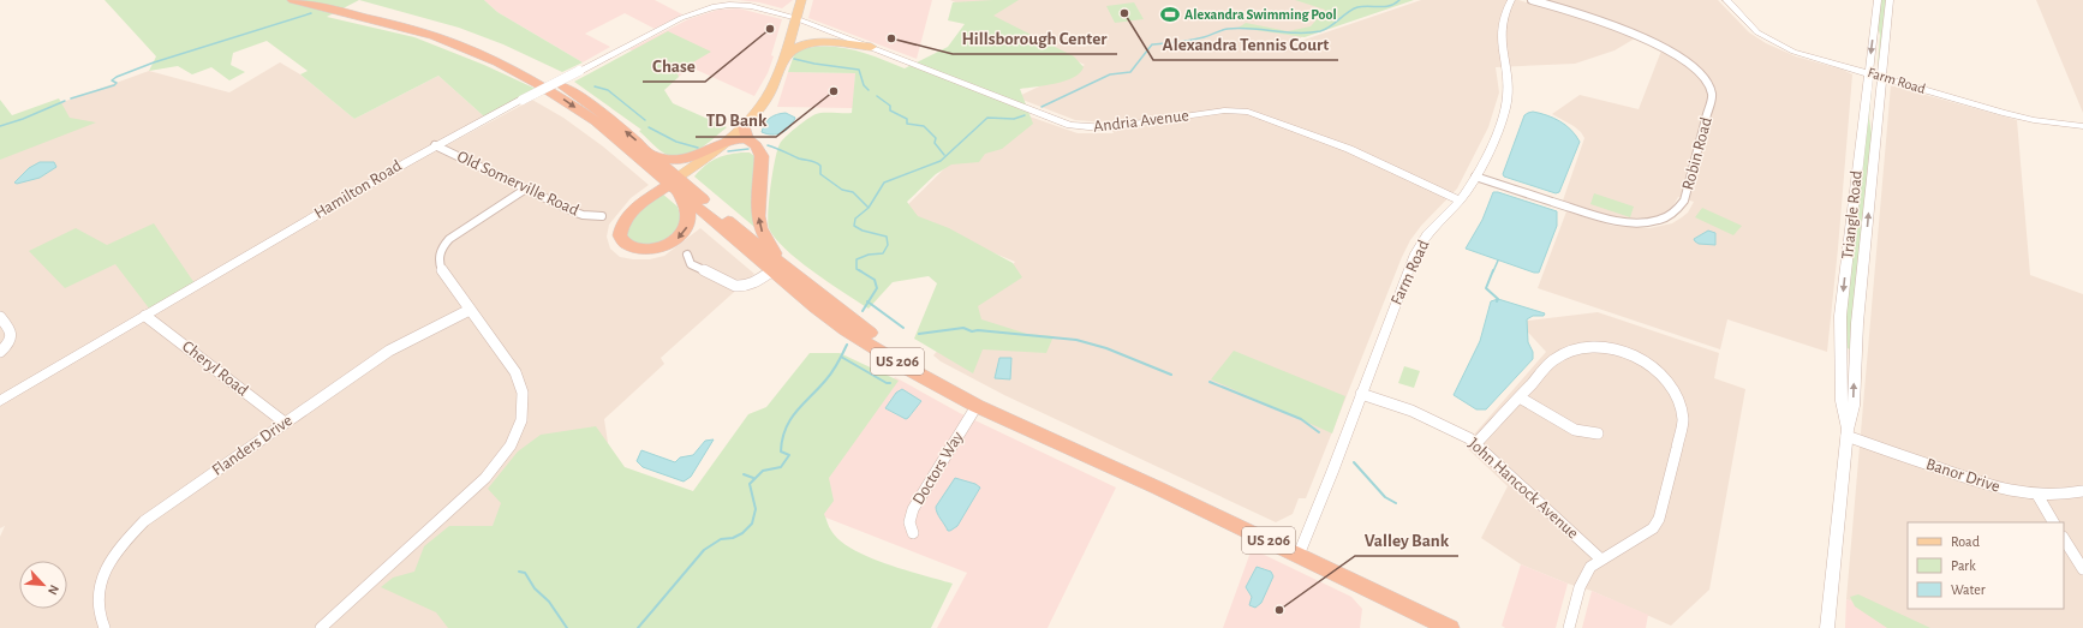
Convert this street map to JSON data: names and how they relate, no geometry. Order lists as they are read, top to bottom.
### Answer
{
  "streets": {
    "highway": ["US 206"],
    "street": [
      "Farm Road",
      "Andria Avenue",
      "Robin Road",
      "Old Somerville Road",
      "Hamilton Road",
      "Triangle Road",
      "Cheryl Road",
      "Flanders Drive",
      "Doctors Way",
      "Banor Drive",
      "John Hancock Avenue"
    ]
  },
  "crossings": [
    ["Farm Road", "Andria Avenue"],
    ["Farm Road", "Robin Road"],
    ["Farm Road", "Triangle Road"],
    ["Farm Road", "US 206"],
    ["Farm Road", "John Hancock Avenue"],
    ["Andria Avenue", "Hamilton Road"],
    ["Old Somerville Road", "Hamilton Road"],
    ["Hamilton Road", "Cheryl Road"],
    ["Triangle Road", "Banor Drive"],
    ["US 206", "Doctors Way"],
    ["Cheryl Road", "Flanders Drive"]
  ],
  "places": {
    "other": [
      "Alexandra Tennis Court",
      "Chase",
      "Hillsborough Center",
      "TD Bank",
      "Valley Bank"
    ],
    "sports": ["Alexandra Swimming Pool"]
  },
  "legend": ["Road", "Park", "Water"],
  "north": "bottom right"
}
